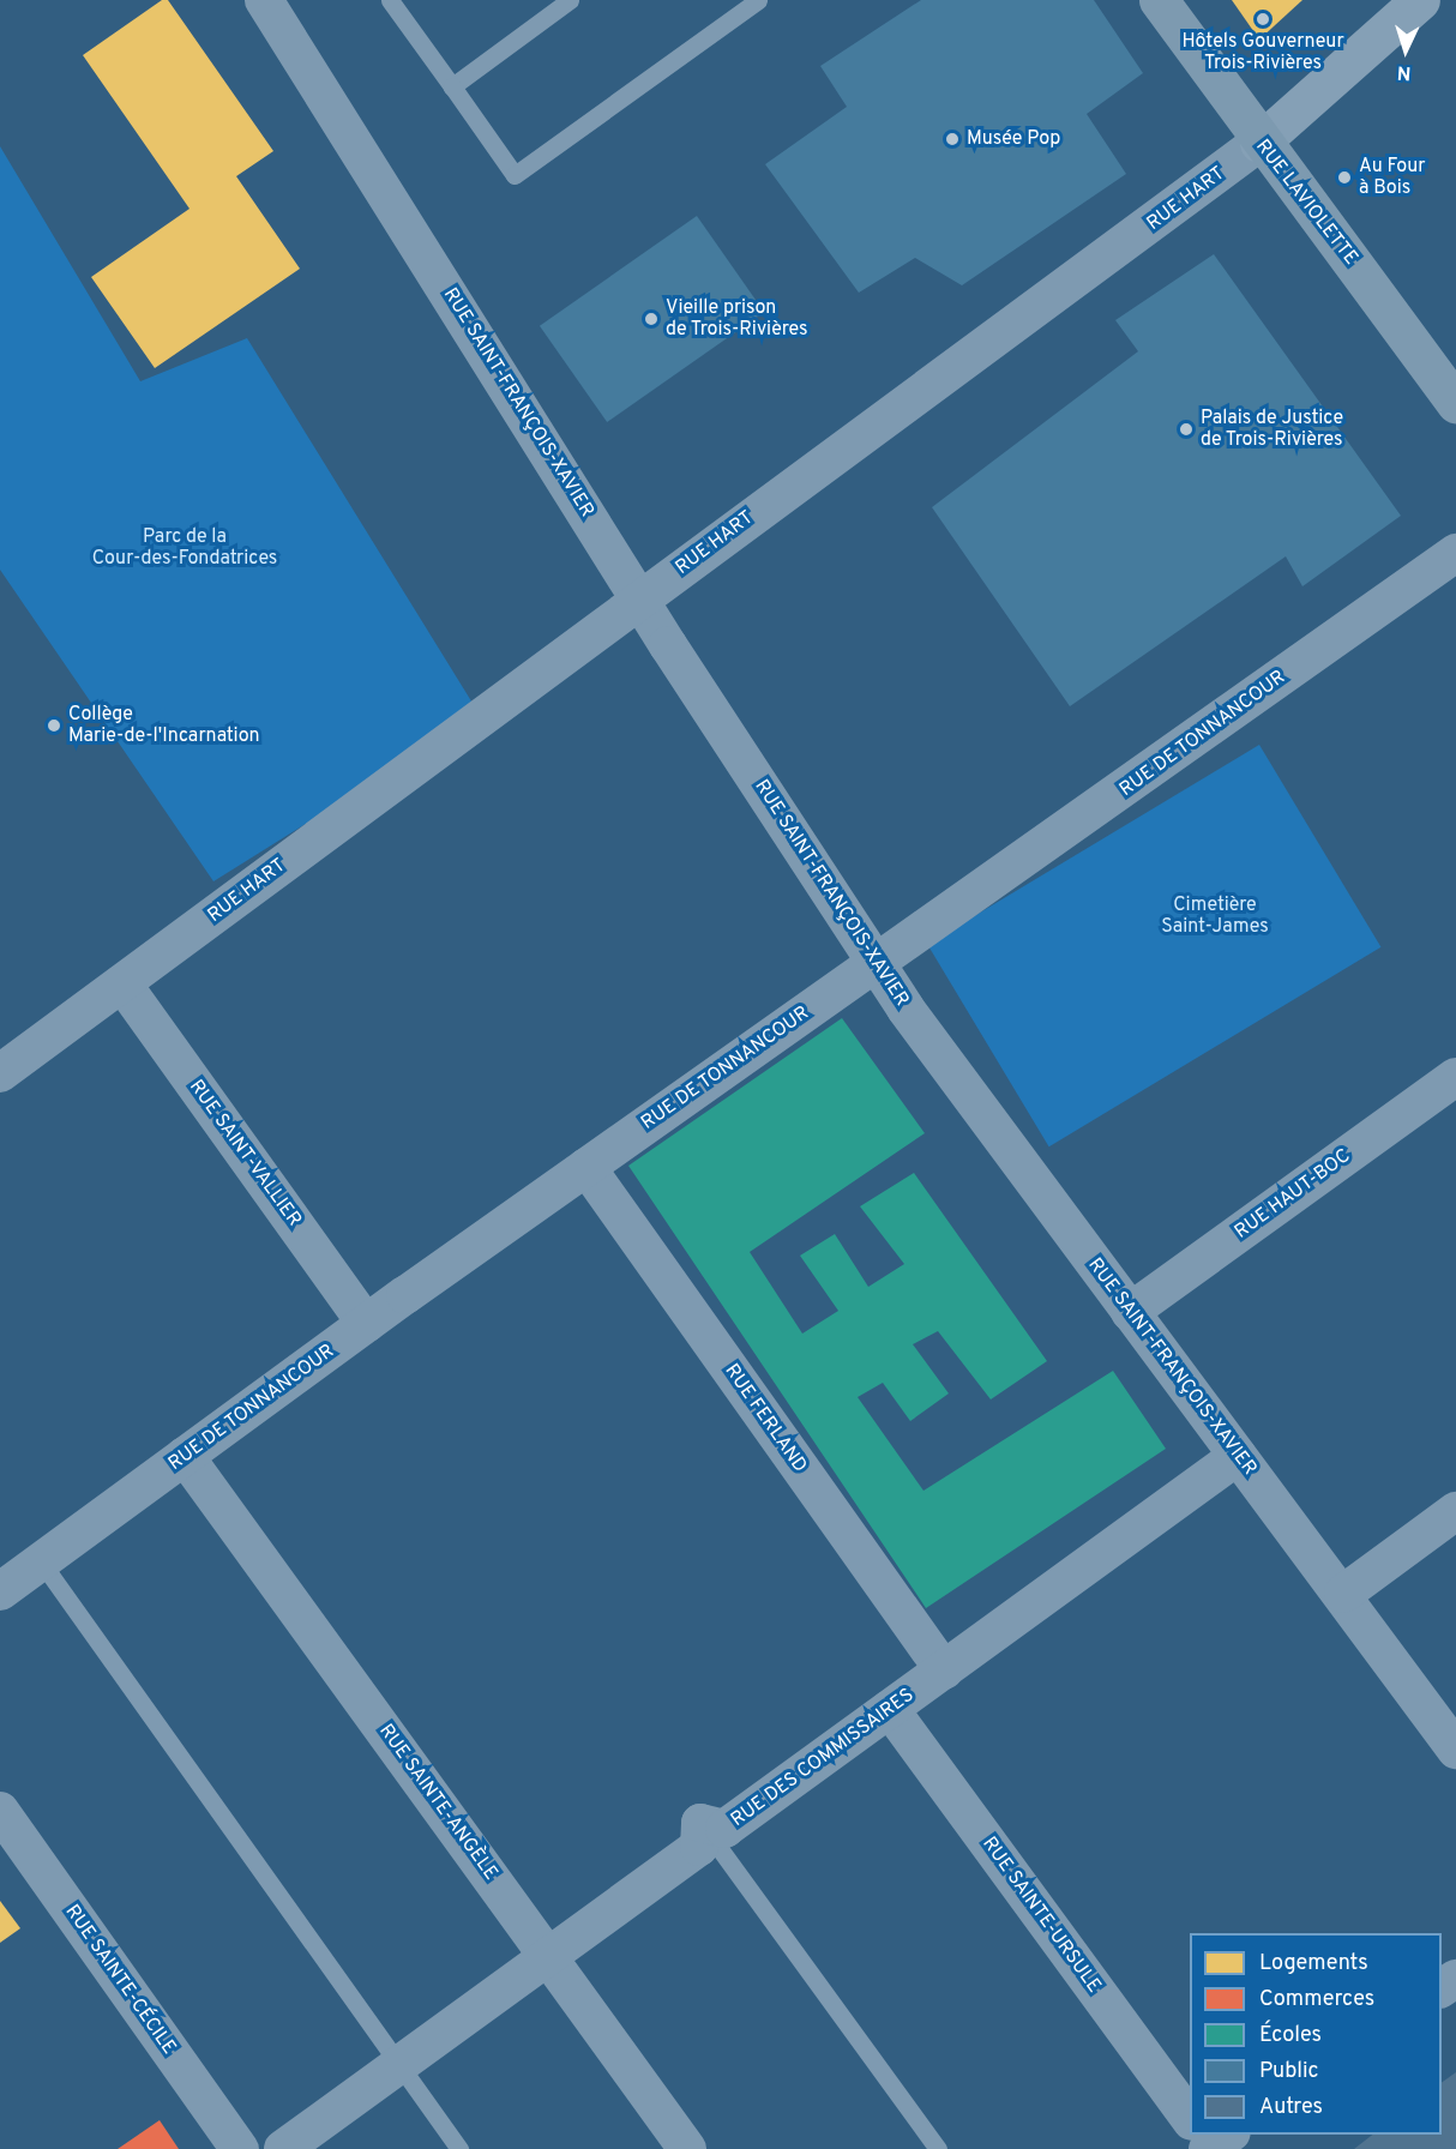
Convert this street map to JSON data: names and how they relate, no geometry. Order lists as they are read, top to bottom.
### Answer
{
  "streets": {
    "main road": ["RUE LAVIOLETTE"],
    "street": [
      "RUE HART",
      "RUE SAINT-FRANÇOIS-XAVIER",
      "RUE DE TONNANCOUR",
      "RUE SAINT-VALLIER",
      "RUE HAUT-BOC",
      "RUE FERLAND",
      "RUE DES COMMISSAIRES",
      "RUE SAINTE-ANGÈLE",
      "RUE SAINTE-URSULE",
      "RUE SAINTE-CÉCILE"
    ]
  },
  "crossings": [
    ["RUE HART", "RUE LAVIOLETTE"],
    ["RUE HART", "RUE SAINT-FRANÇOIS-XAVIER"],
    ["RUE HART", "RUE SAINT-VALLIER"],
    ["RUE SAINT-FRANÇOIS-XAVIER", "RUE DE TONNANCOUR"],
    ["RUE SAINT-FRANÇOIS-XAVIER", "RUE HAUT-BOC"],
    ["RUE SAINT-FRANÇOIS-XAVIER", "RUE DES COMMISSAIRES"],
    ["RUE DE TONNANCOUR", "RUE SAINT-VALLIER"],
    ["RUE DE TONNANCOUR", "RUE FERLAND"],
    ["RUE DE TONNANCOUR", "RUE SAINTE-ANGÈLE"],
    ["RUE FERLAND", "RUE DES COMMISSAIRES"],
    ["RUE DES COMMISSAIRES", "RUE SAINTE-ANGÈLE"],
    ["RUE DES COMMISSAIRES", "RUE SAINTE-URSULE"]
  ],
  "parks": ["Parc de la Cour-des-Fondatrices", "Cimetière Saint-James"],
  "places": [
    "Hôtels Gouverneur Trois-Rivières",
    "Musée Pop",
    "Au Four à Bois",
    "Vieille prison de Trois-Rivières",
    "Palais de Justice de Trois-Rivières",
    "Collège Marie-de-l'Incarnation"
  ],
  "legend": [
    "Logements",
    "Commerces",
    "Écoles",
    "Public",
    "Autres"
  ],
  "north": "bottom"
}
